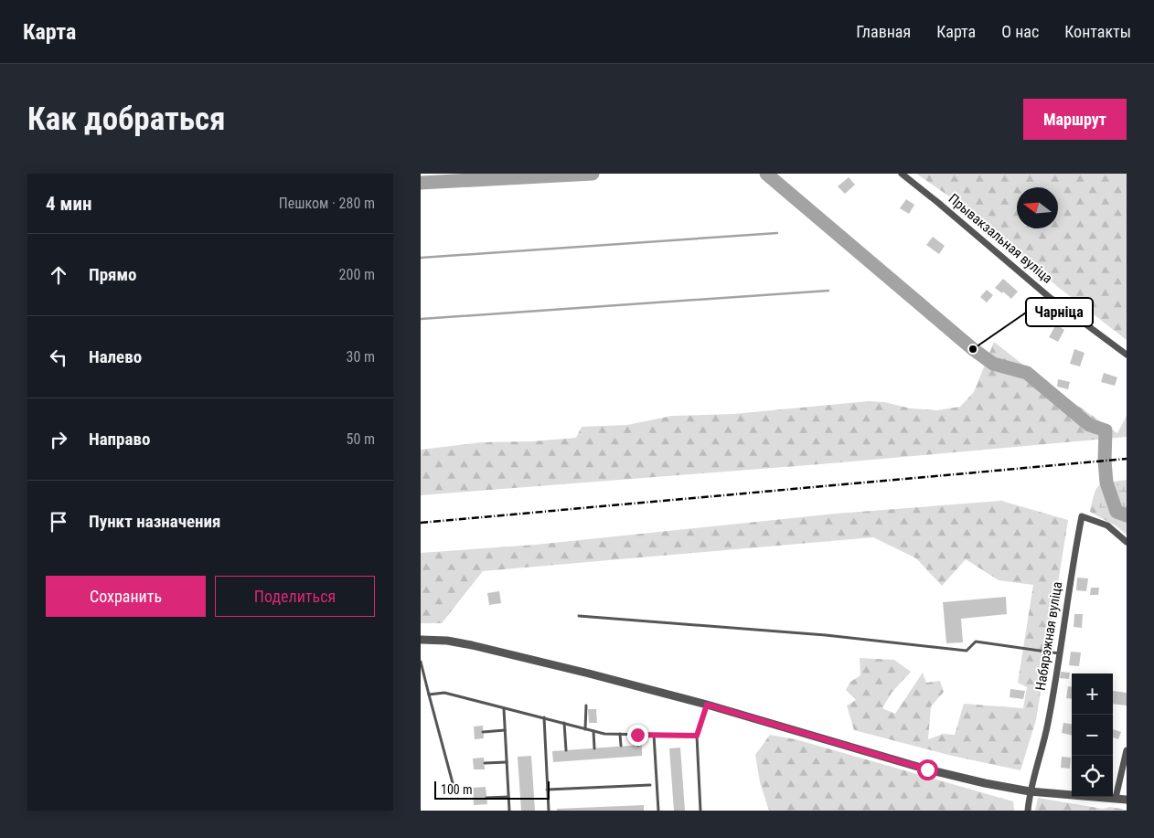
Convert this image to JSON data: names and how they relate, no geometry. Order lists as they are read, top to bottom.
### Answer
{
  "streets": {
    "street": ["Прывакзальная вуліца", "Набярэжная вуліца"]
  },
  "places": ["Чарніца"],
  "scale_bar": "100 m",
  "north": "left",
  "page": {
    "header": "Карта",
    "nav": [
      "Главная",
      "Карта",
      "О нас",
      "Контакты"
    ],
    "buttons": [
      "Маршрут",
      ["Сохранить", "Поделиться"]
    ],
    "title": "Как добраться",
    "heading": ["4 мин", "Пешком · 280 m"],
    "list": [
      ["Прямо", "200 m"],
      ["Налево", "30 m"],
      ["Направо", "50 m"],
      "Пункт назначения"
    ],
    "map_buttons": ["+", "−"],
    "scale": "100 m"
  }
}
